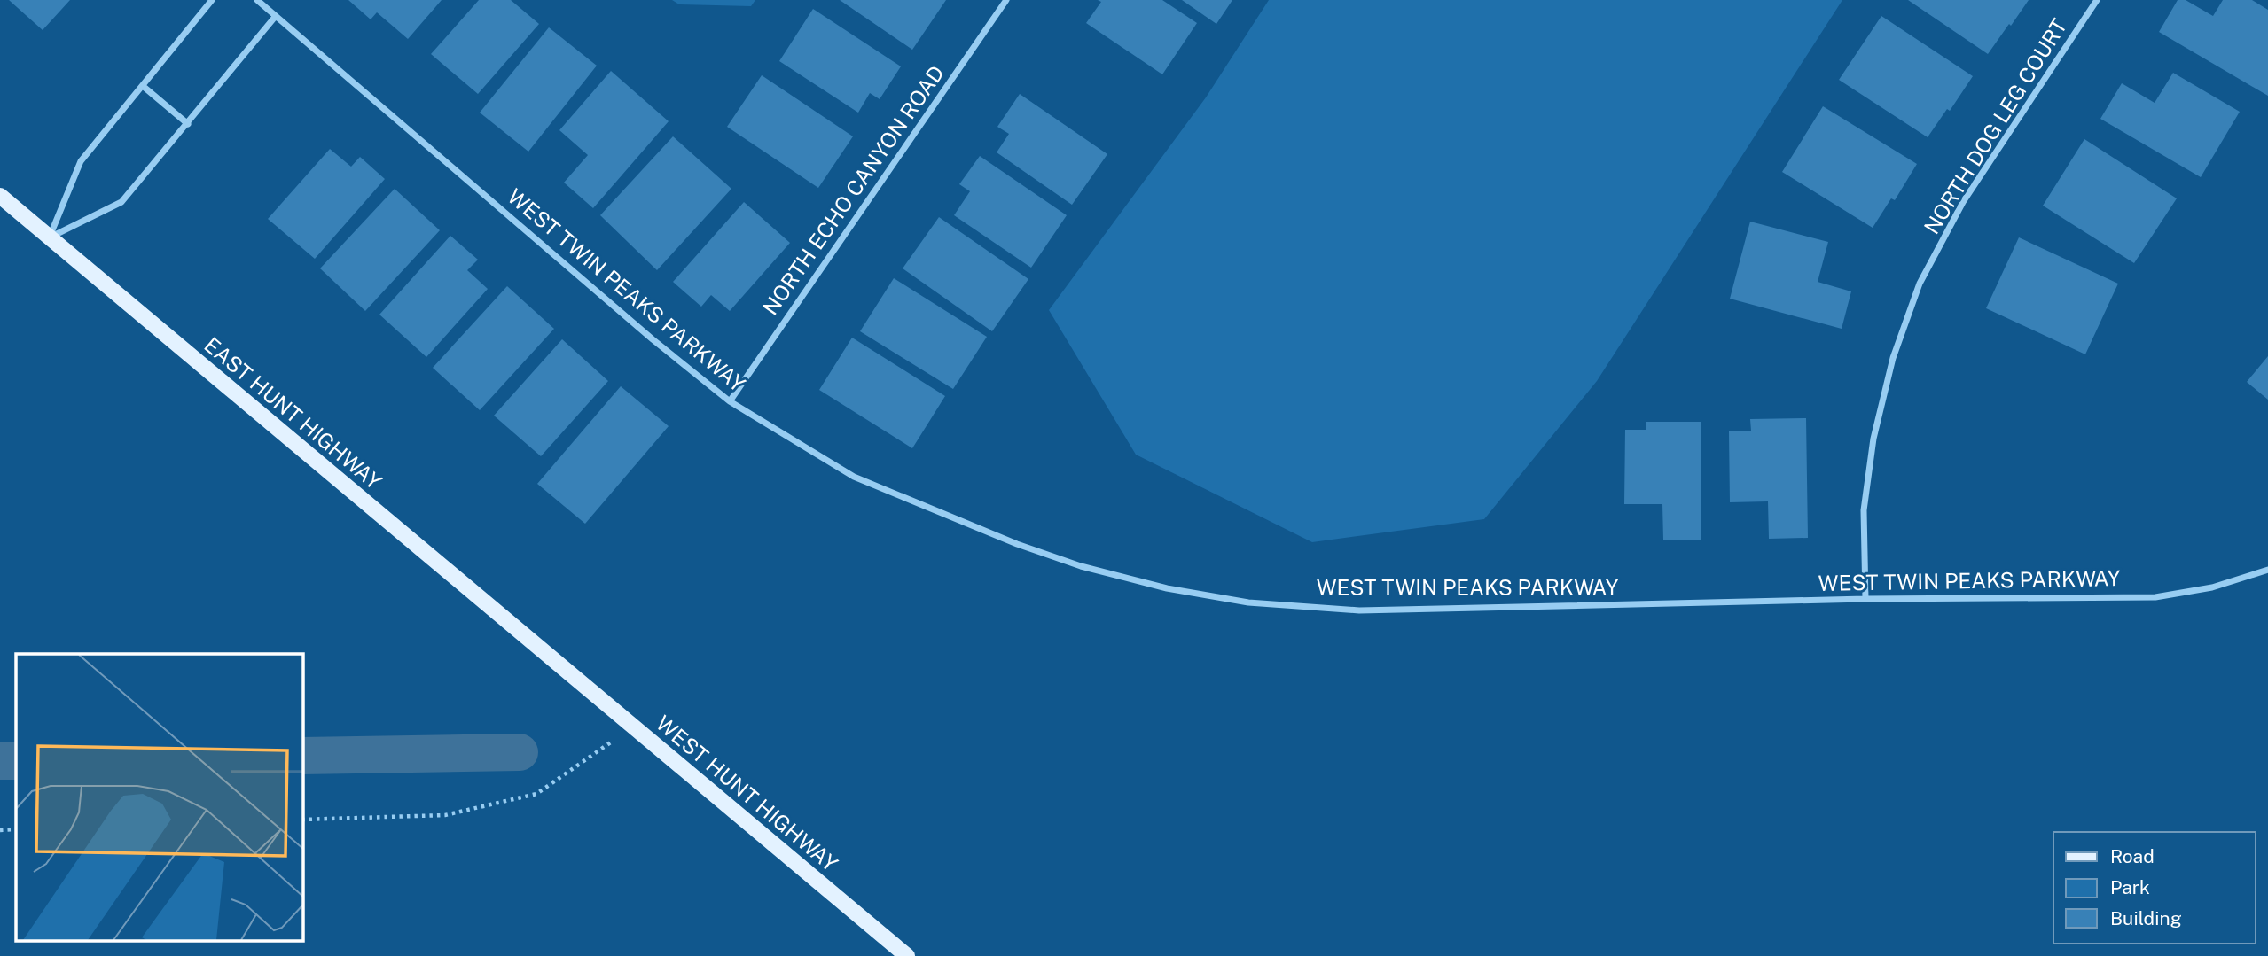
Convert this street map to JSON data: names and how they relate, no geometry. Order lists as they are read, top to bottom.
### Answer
{
  "streets": {
    "main road": ["EAST HUNT HIGHWAY", "WEST HUNT HIGHWAY"],
    "street": ["NORTH DOG LEG COURT", "NORTH ECHO CANYON ROAD", "WEST TWIN PEAKS PARKWAY"]
  },
  "crossings": [
    ["NORTH DOG LEG COURT", "WEST TWIN PEAKS PARKWAY"],
    ["NORTH ECHO CANYON ROAD", "WEST TWIN PEAKS PARKWAY"],
    ["EAST HUNT HIGHWAY", "WEST HUNT HIGHWAY"]
  ],
  "legend": ["Road", "Park", "Building"]
}
